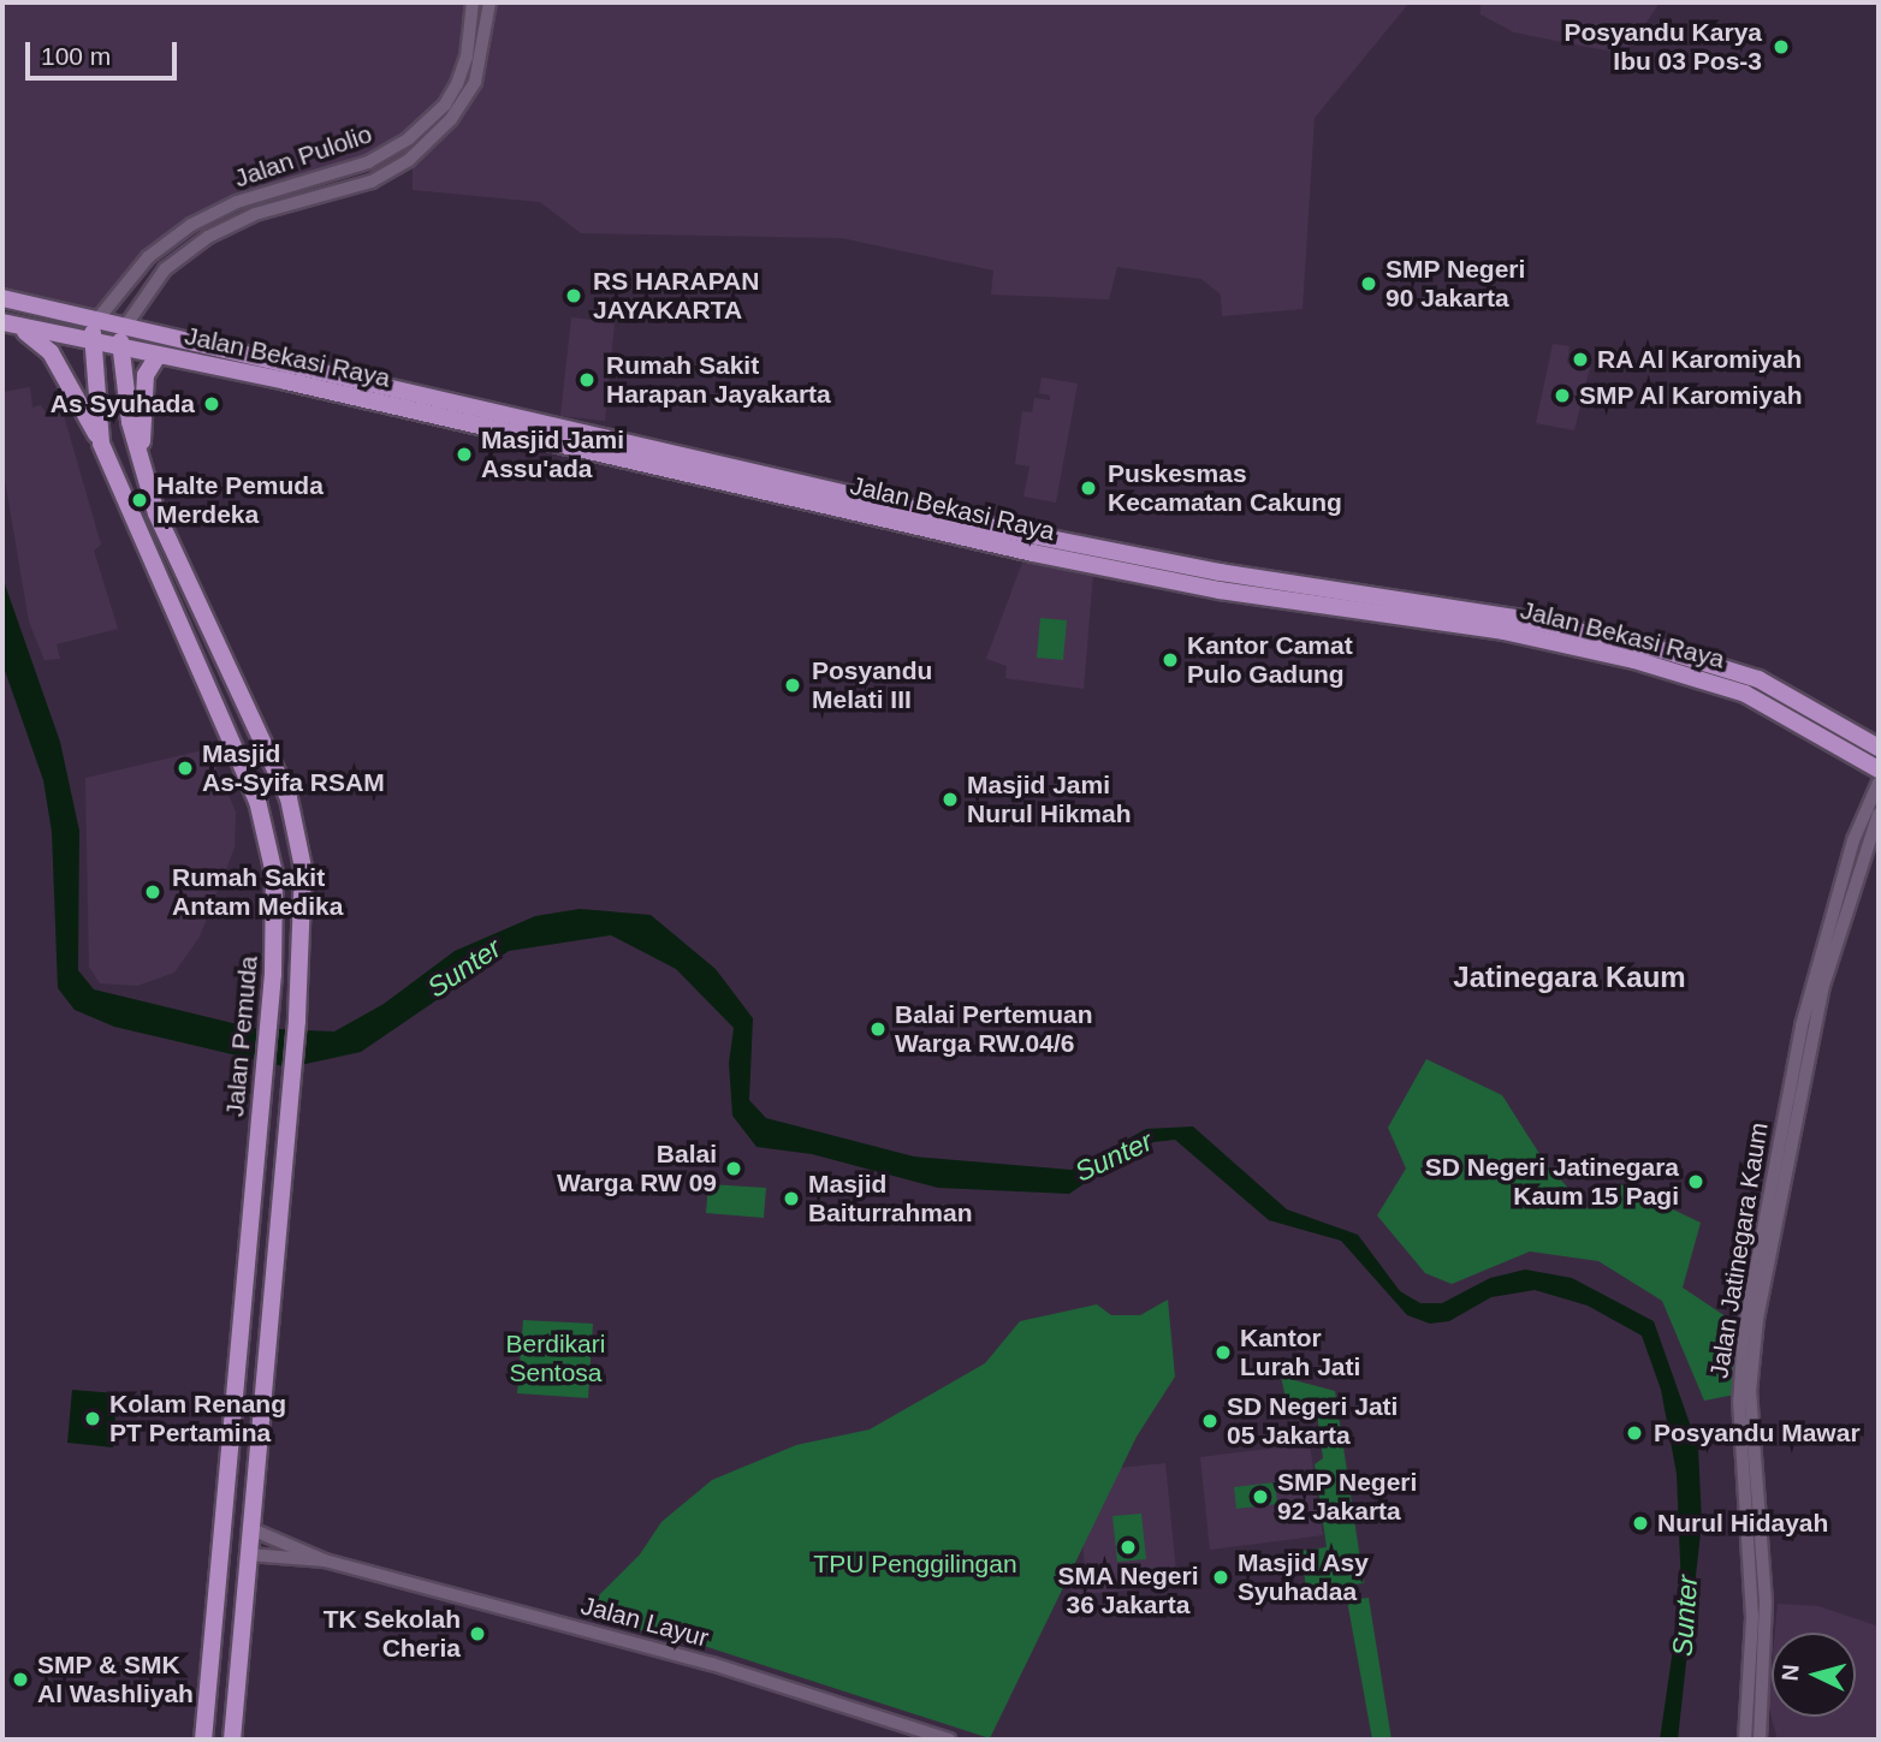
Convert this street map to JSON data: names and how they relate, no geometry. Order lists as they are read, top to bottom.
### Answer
{
  "streets": {
    "main road": ["Jalan Bekasi Raya", "Jalan Pemuda"],
    "street": ["Jalan Pulolio", "Jalan Jatinegara Kaum", "Jalan Layur"]
  },
  "crossings": [
    ["Jalan Pulolio", "Jalan Bekasi Raya"],
    ["Jalan Pulolio", "Jalan Pemuda"],
    ["Jalan Bekasi Raya", "Jalan Pemuda"],
    ["Jalan Pemuda", "Jalan Layur"]
  ],
  "districts": ["Jatinegara Kaum"],
  "water": ["Sunter"],
  "parks": ["Berdikari Sentosa", "TPU Penggilingan"],
  "places": [
    "Posyandu Karya Ibu 03 Pos-3",
    "SMP Negeri 90 Jakarta",
    "RS HARAPAN JAYAKARTA",
    "RA Al Karomiyah",
    "Rumah Sakit Harapan Jayakarta",
    "SMP Al Karomiyah",
    "As Syuhada",
    "Masjid Jami Assu'ada",
    "Puskesmas Kecamatan Cakung",
    "Halte Pemuda Merdeka",
    "Kantor Camat Pulo Gadung",
    "Posyandu Melati III",
    "Masjid As-Syifa RSAM",
    "Masjid Jami Nurul Hikmah",
    "Rumah Sakit Antam Medika",
    "Balai Pertemuan Warga RW.04/6",
    "Balai Warga RW 09",
    "SD Negeri Jatinegara Kaum 15 Pagi",
    "Masjid Baiturrahman",
    "Kantor Lurah Jati",
    "Kolam Renang PT Pertamina",
    "SD Negeri Jati 05 Jakarta",
    "Posyandu Mawar",
    "SMP Negeri 92 Jakarta",
    "Nurul Hidayah",
    "SMA Negeri 36 Jakarta",
    "Masjid Asy Syuhadaa",
    "TK Sekolah Cheria",
    "SMP & SMK Al Washliyah"
  ],
  "scale_bar": "100 m",
  "north": "left"
}
